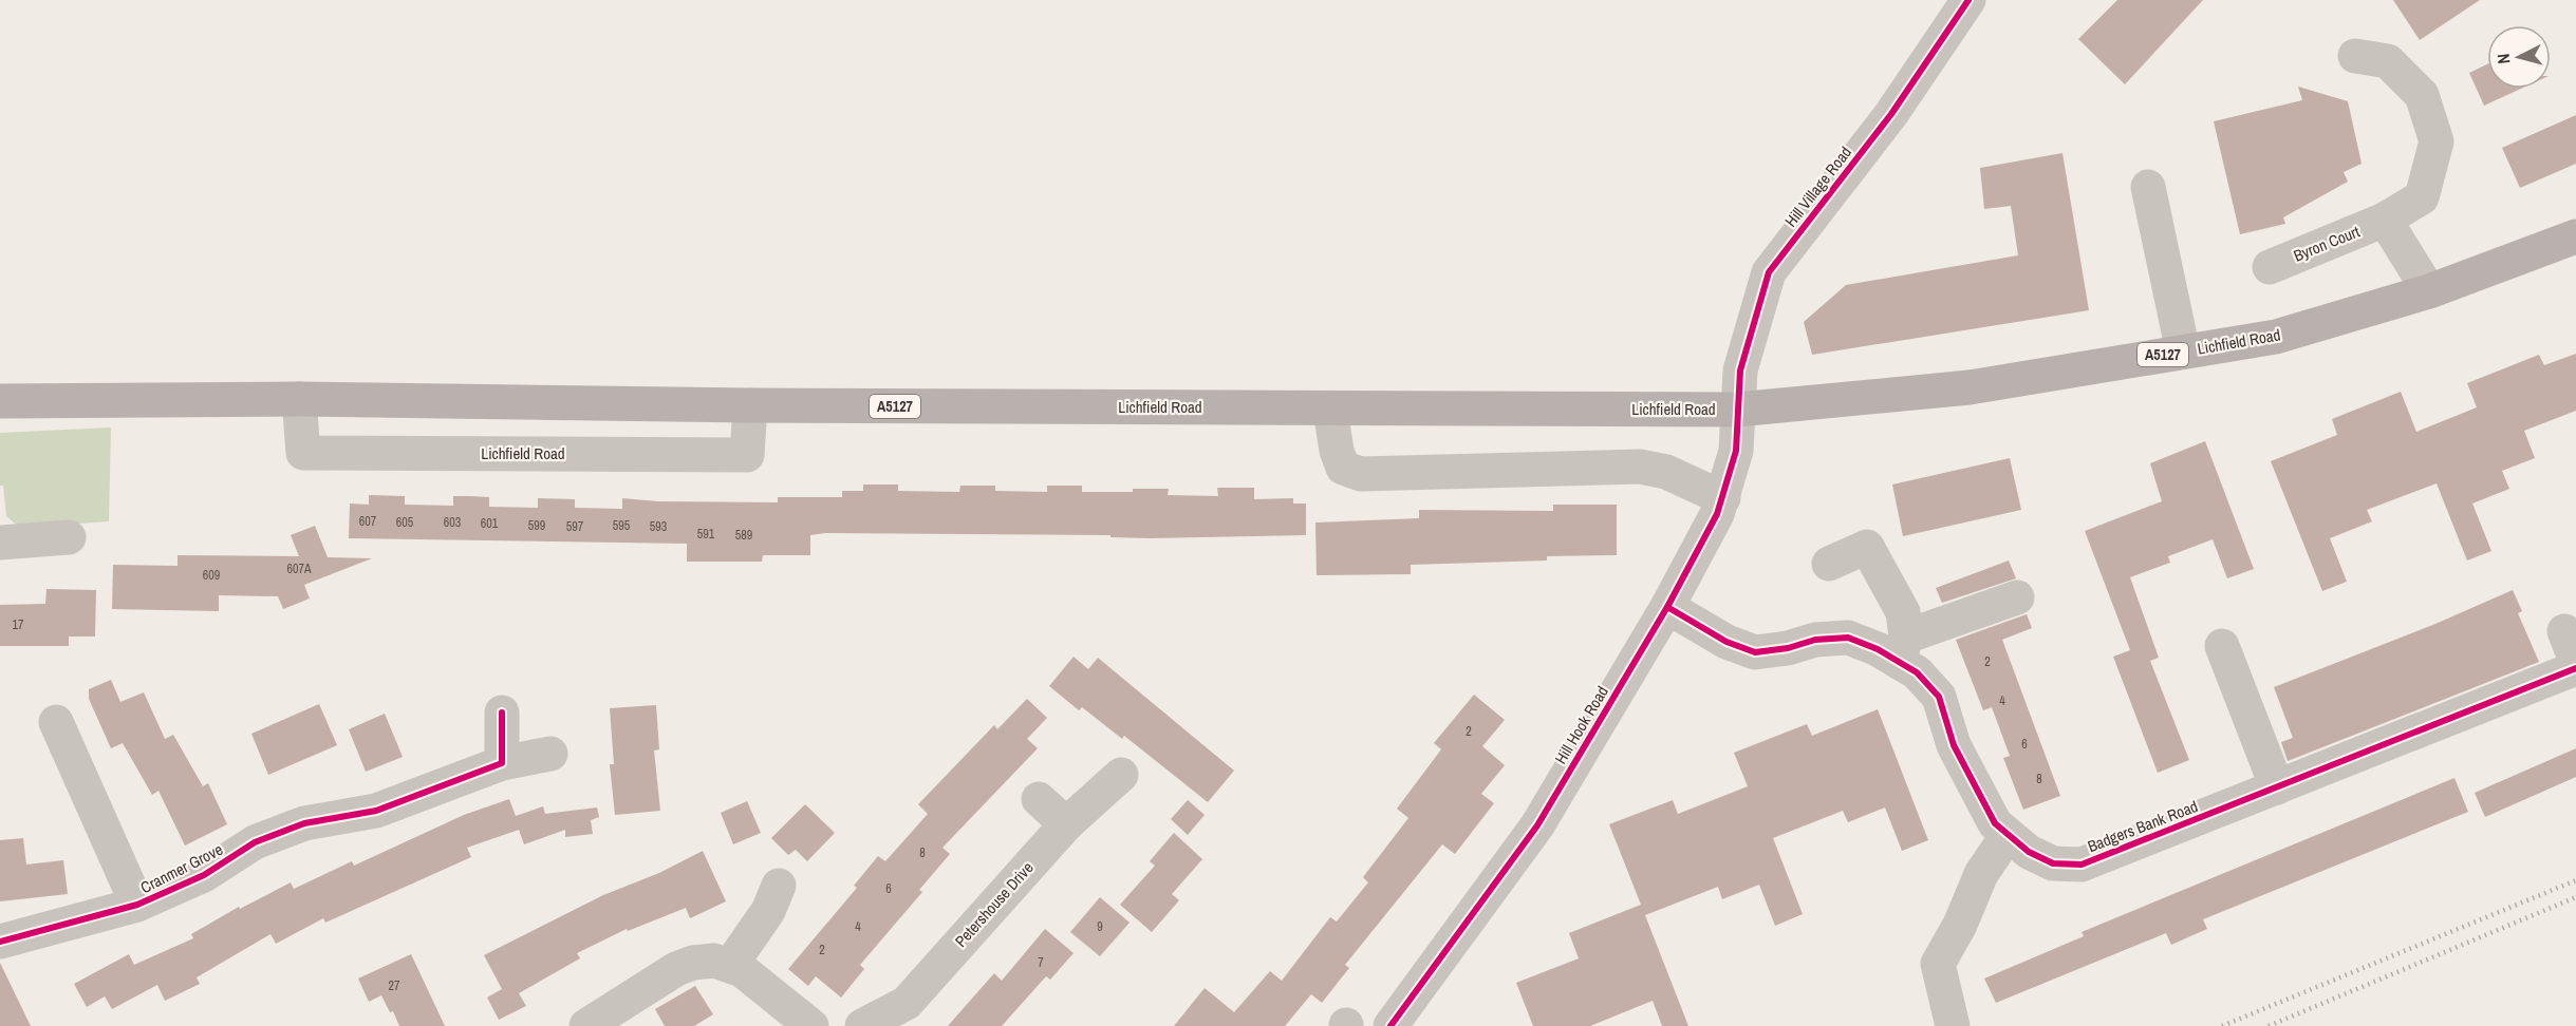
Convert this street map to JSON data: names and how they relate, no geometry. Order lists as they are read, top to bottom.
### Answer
{
  "streets": {
    "main road": ["Lichfield Road", "A5127"],
    "street": [
      "Hill Village Road",
      "Byron Court",
      "Hill Hook Road",
      "Badgers Bank Road",
      "Cranmer Grove",
      "Petershouse Drive"
    ]
  },
  "crossings": [
    ["Hill Village Road", "Lichfield Road"],
    ["Hill Village Road", "Hill Hook Road"],
    ["Lichfield Road", "Hill Hook Road"],
    ["Hill Hook Road", "Badgers Bank Road"]
  ],
  "house_numbers": [
    "607",
    "605",
    "603",
    "601",
    "599",
    "595",
    "597",
    "593",
    "591",
    "589",
    "607A",
    "609",
    "17",
    "2",
    "4",
    "2",
    "6",
    "8",
    "8",
    "6",
    "4",
    "9",
    "2",
    "7",
    "27"
  ],
  "north": "left"
}
